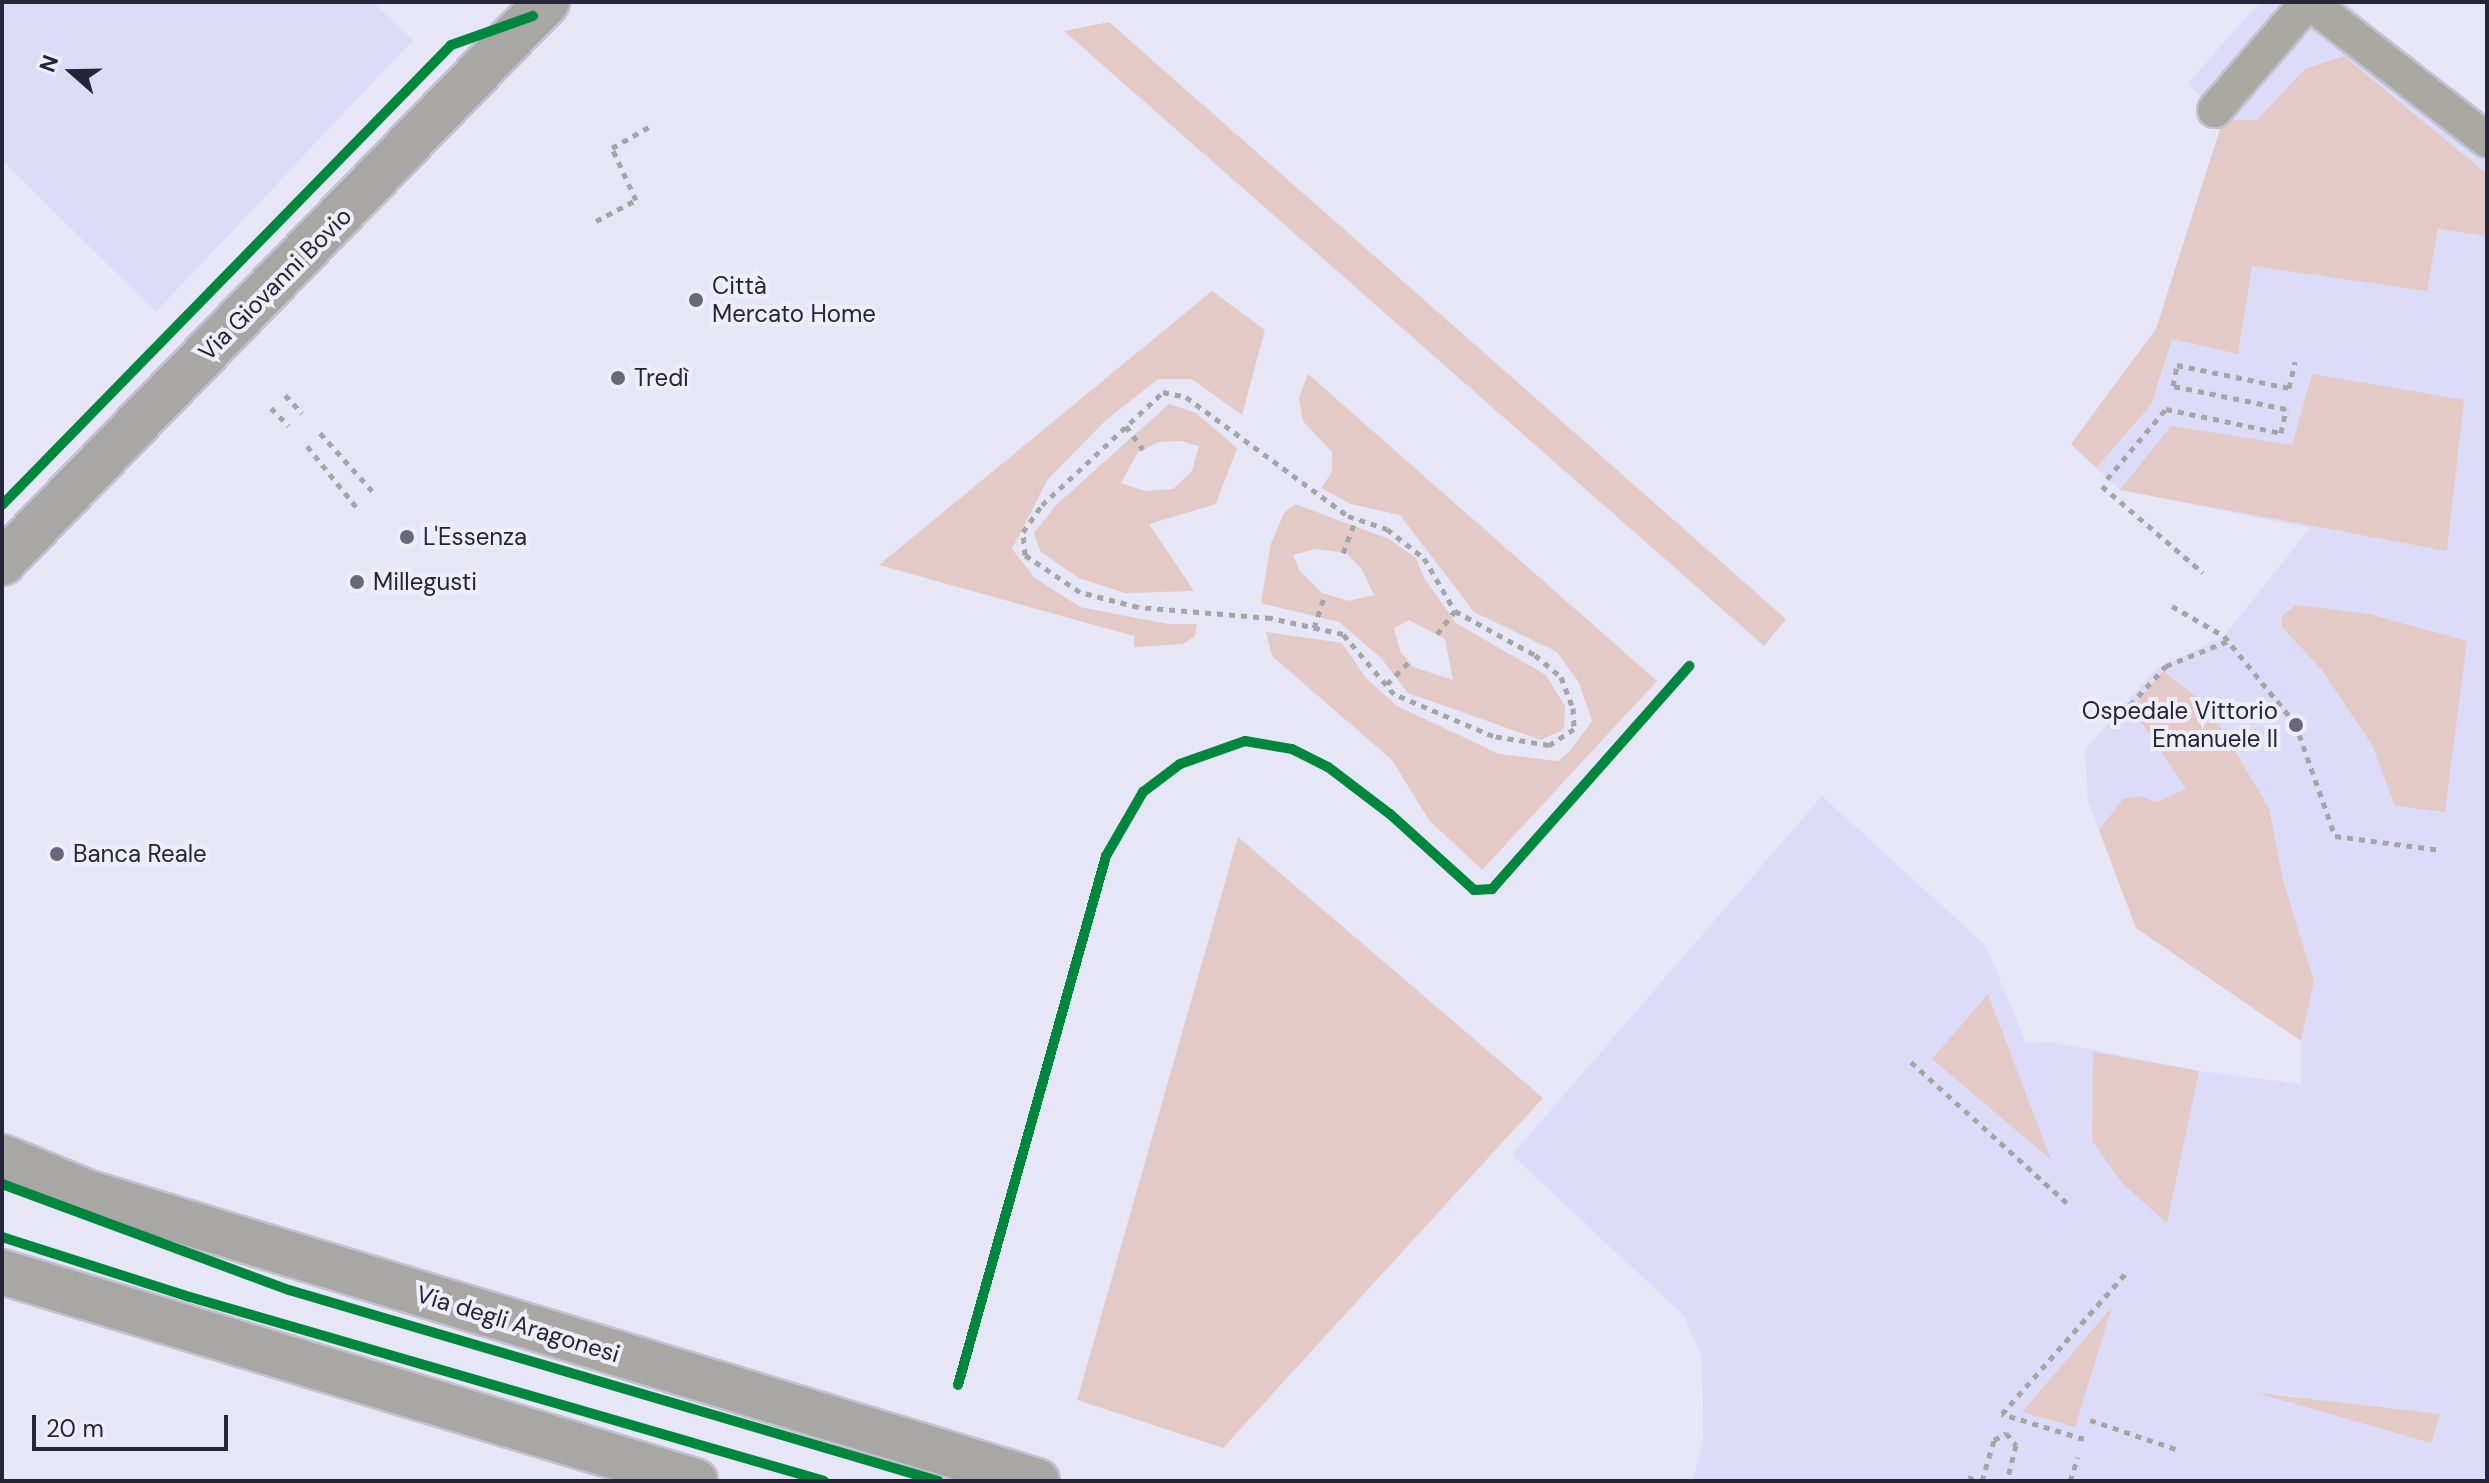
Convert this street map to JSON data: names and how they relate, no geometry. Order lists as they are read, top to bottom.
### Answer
{
  "streets": {
    "main road": ["Via Giovanni Bovio", "Via degli Aragonesi"]
  },
  "places": [
    "Città Mercato Home",
    "Tredì",
    "L'Essenza",
    "Millegusti",
    "Ospedale Vittorio Emanuele II",
    "Banca Reale"
  ],
  "scale_bar": "20 m",
  "north": "left"
}
